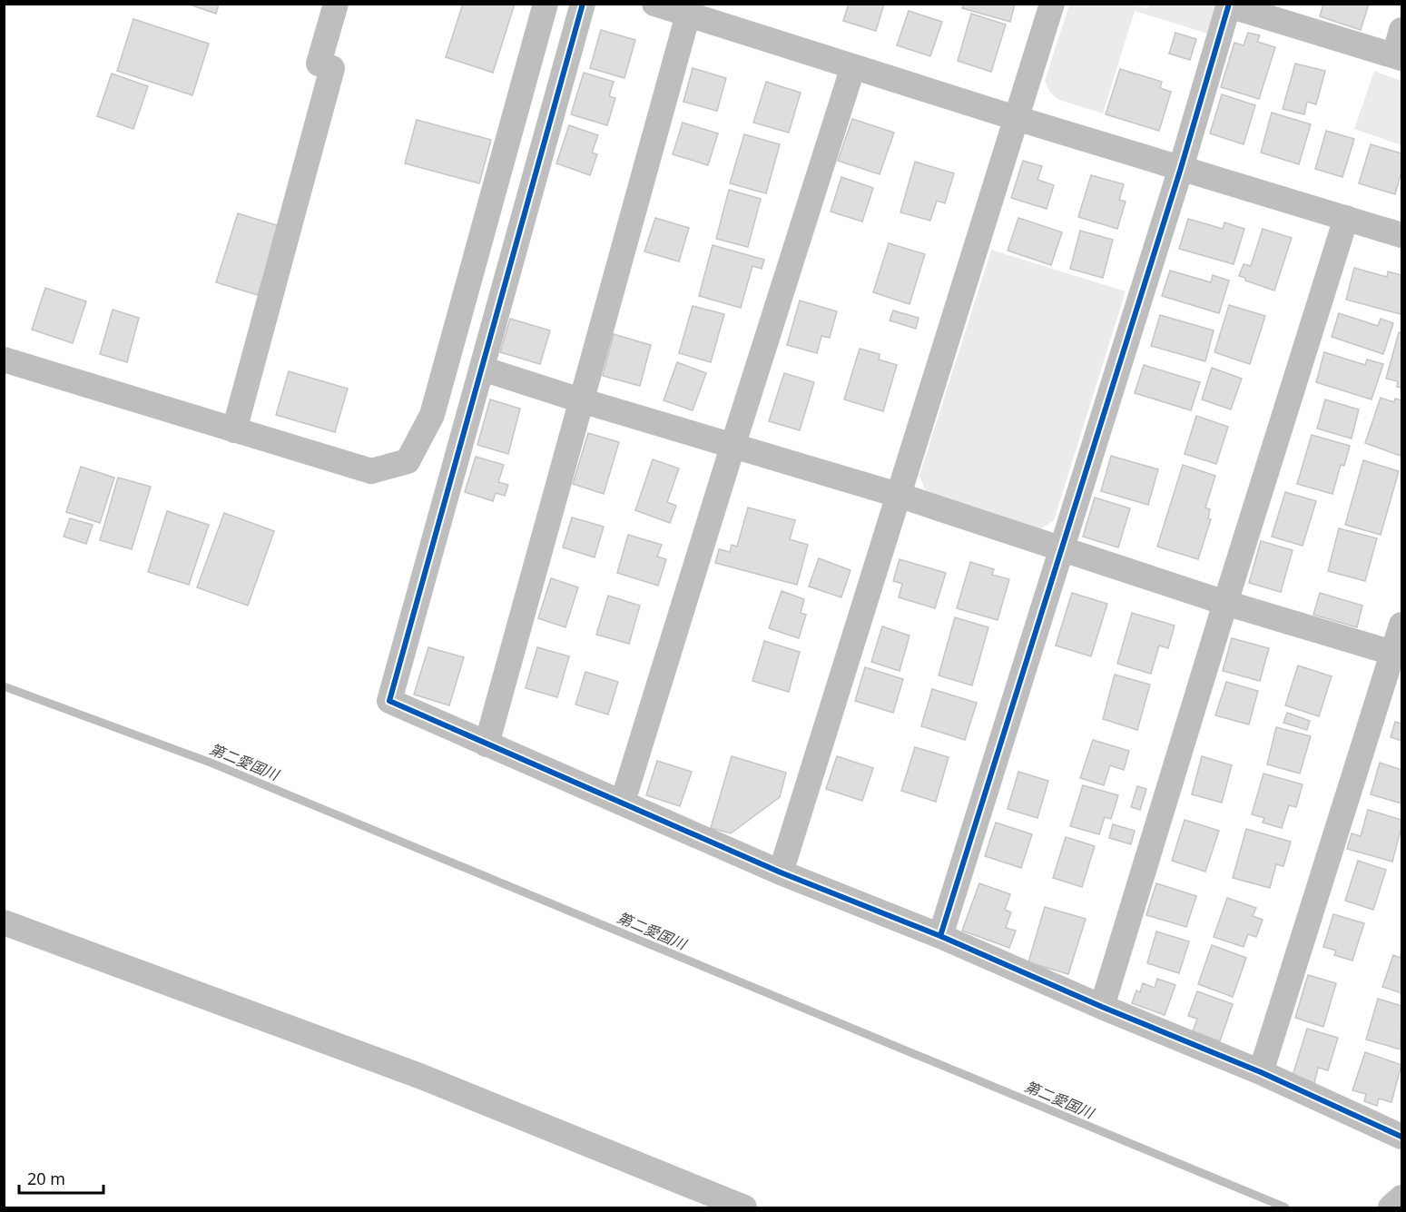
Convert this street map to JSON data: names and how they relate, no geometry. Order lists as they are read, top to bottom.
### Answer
{
  "water": ["第二愛国川"],
  "scale_bar": "20 m"
}
